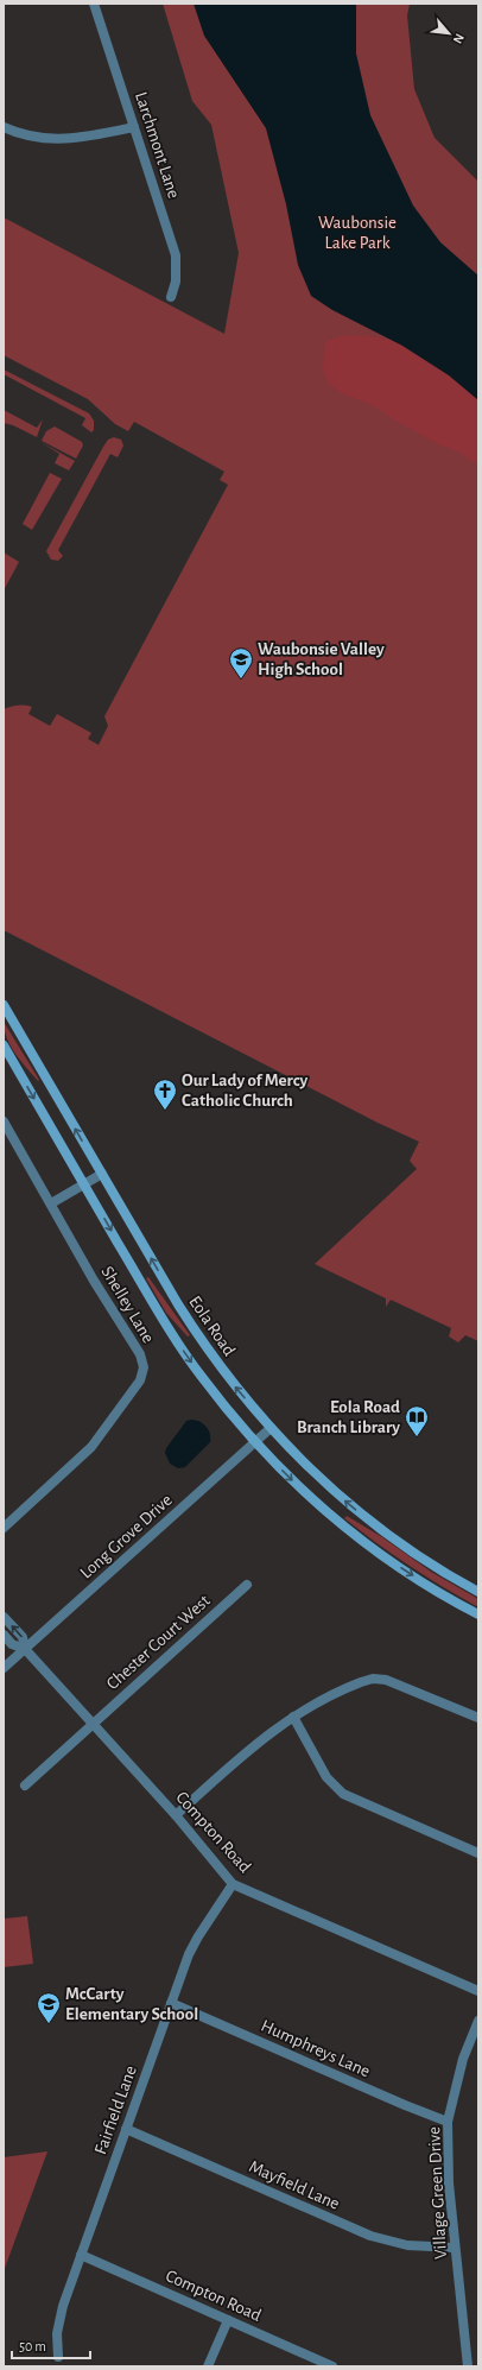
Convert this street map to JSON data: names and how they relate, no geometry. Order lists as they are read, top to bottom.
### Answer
{
  "streets": {
    "main road": ["Eola Road"],
    "street": [
      "Larchmont Lane",
      "Shelley Lane",
      "Long Grove Drive",
      "Chester Court West",
      "Compton Road",
      "Humphreys Lane",
      "Fairfield Lane",
      "Mayfield Lane",
      "Village Green Drive"
    ]
  },
  "crossings": [
    ["Eola Road", "Long Grove Drive"],
    ["Long Grove Drive", "Compton Road"],
    ["Chester Court West", "Compton Road"],
    ["Compton Road", "Fairfield Lane"],
    ["Humphreys Lane", "Fairfield Lane"],
    ["Humphreys Lane", "Village Green Drive"],
    ["Fairfield Lane", "Mayfield Lane"],
    ["Mayfield Lane", "Village Green Drive"]
  ],
  "parks": ["Waubonsie Lake Park"],
  "places": {
    "school or university": ["Waubonsie Valley High School", "McCarty Elementary School"],
    "church": ["Our Lady of Mercy Catholic Church"],
    "library": ["Eola Road Branch Library"]
  },
  "scale_bar": "50 m",
  "north": "bottom right"
}
